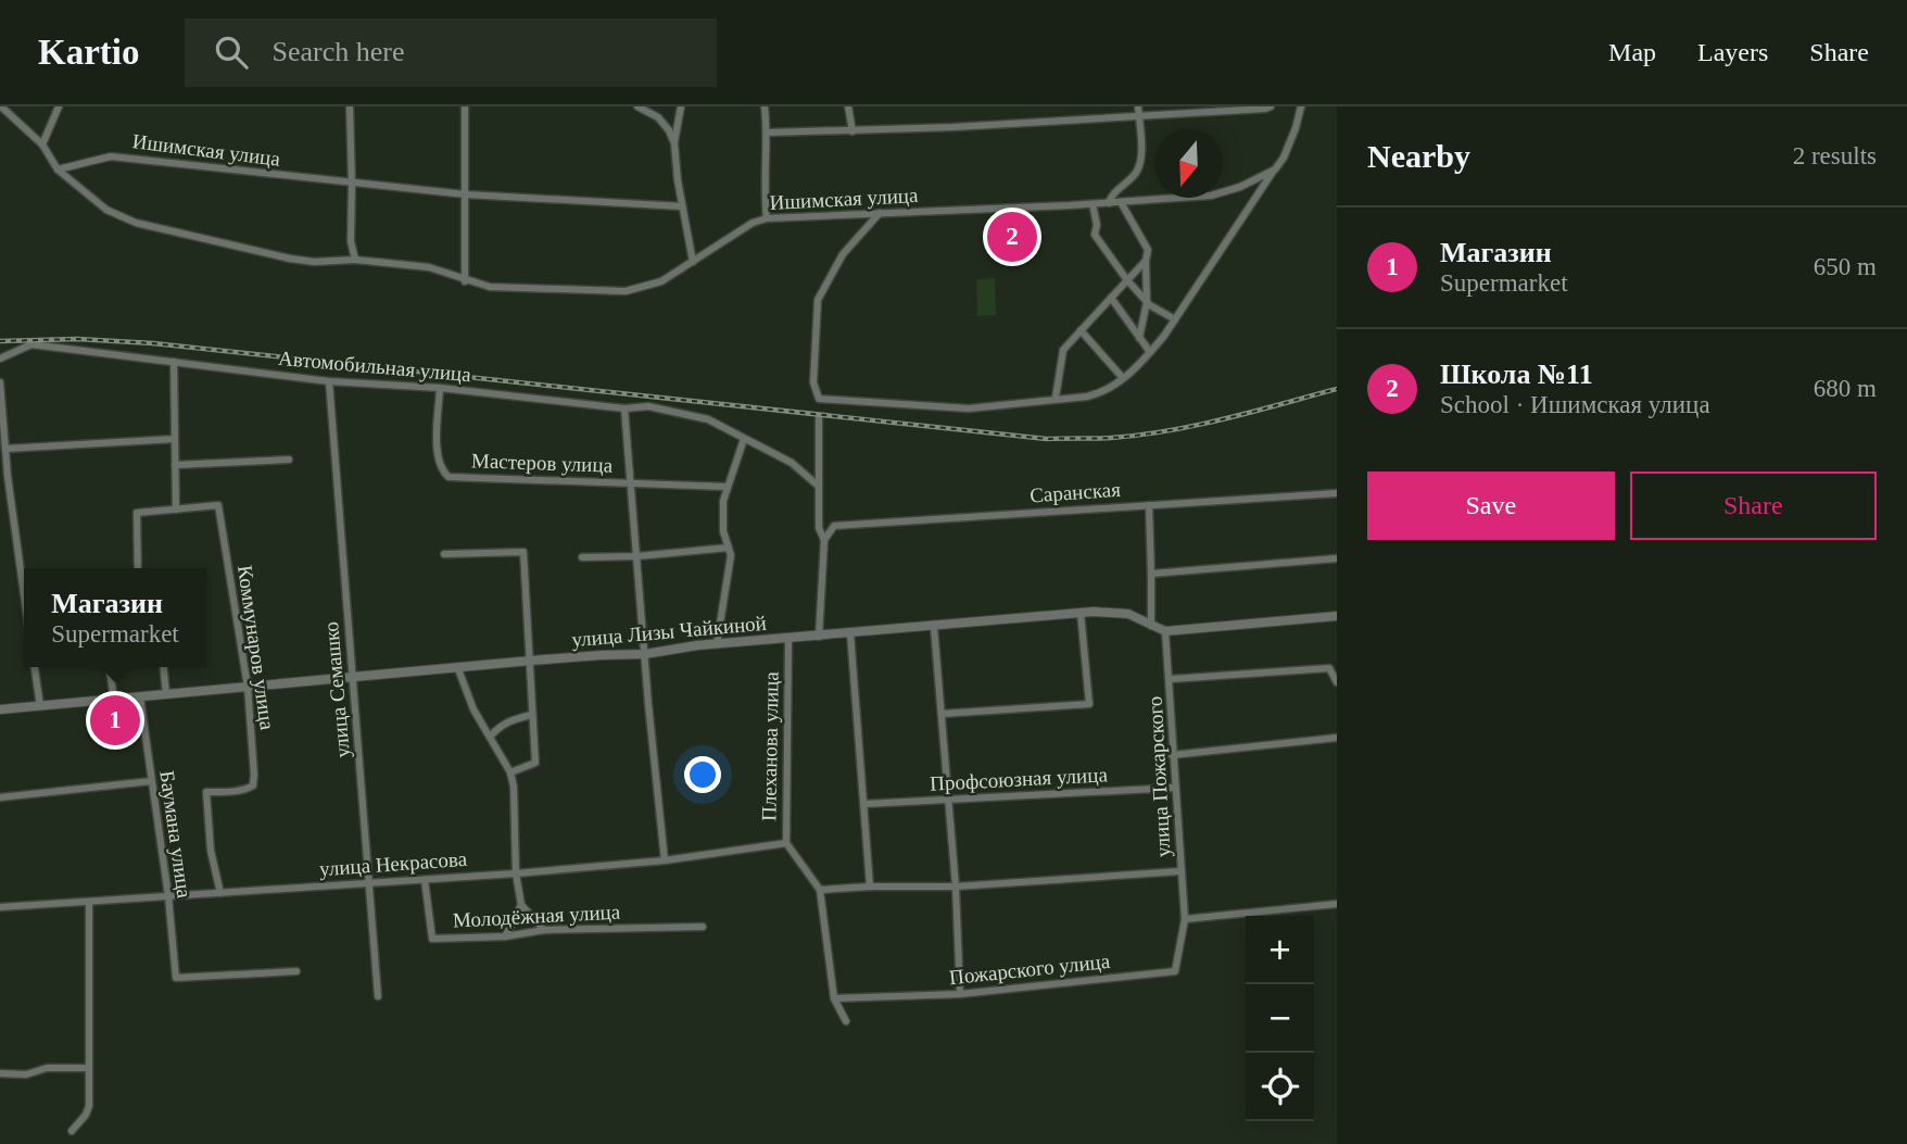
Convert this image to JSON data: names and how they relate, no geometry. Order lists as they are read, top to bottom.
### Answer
{
  "streets": {
    "street": [
      "Ишимская улица",
      "Автомобильная улица",
      "Мастеров улица",
      "Саранская",
      "улица Лизы Чайкиной",
      "Коммунаров улица",
      "улица Семашко",
      "Плеханова улица",
      "улица Пожарского",
      "Профсоюзная улица",
      "Баумана улица",
      "улица Некрасова",
      "Молодёжная улица",
      "Пожарского улица"
    ]
  },
  "crossings": [
    ["Автомобильная улица", "Мастеров улица"],
    ["Автомобильная улица", "улица Семашко"],
    ["улица Лизы Чайкиной", "Коммунаров улица"],
    ["улица Лизы Чайкиной", "улица Семашко"],
    ["улица Лизы Чайкиной", "Плеханова улица"],
    ["улица Лизы Чайкиной", "улица Пожарского"],
    ["улица Лизы Чайкиной", "Баумана улица"],
    ["Коммунаров улица", "улица Некрасова"],
    ["улица Семашко", "улица Некрасова"],
    ["Плеханова улица", "улица Некрасова"],
    ["Плеханова улица", "Пожарского улица"],
    ["улица Пожарского", "Профсоюзная улица"],
    ["улица Пожарского", "Пожарского улица"],
    ["Баумана улица", "улица Некрасова"],
    ["улица Некрасова", "Молодёжная улица"]
  ],
  "north": "bottom",
  "page": {
    "header": "Kartio",
    "search": "Search here",
    "nav": ["Map", "Layers", "Share"],
    "heading": ["Nearby", "2 results"],
    "list": [
      {
        "mark": "1",
        "name": "Магазин",
        "note": "Supermarket",
        "value": "650 m"
      },
      {
        "mark": "2",
        "name": "Школа №11",
        "note": "School · Ишимская улица",
        "value": "680 m"
      }
    ],
    "pins": ["2", "1"],
    "buttons": ["Save", "Share"],
    "popup": ["Магазин", "Supermarket"],
    "map_buttons": ["+", "−"]
  }
}
